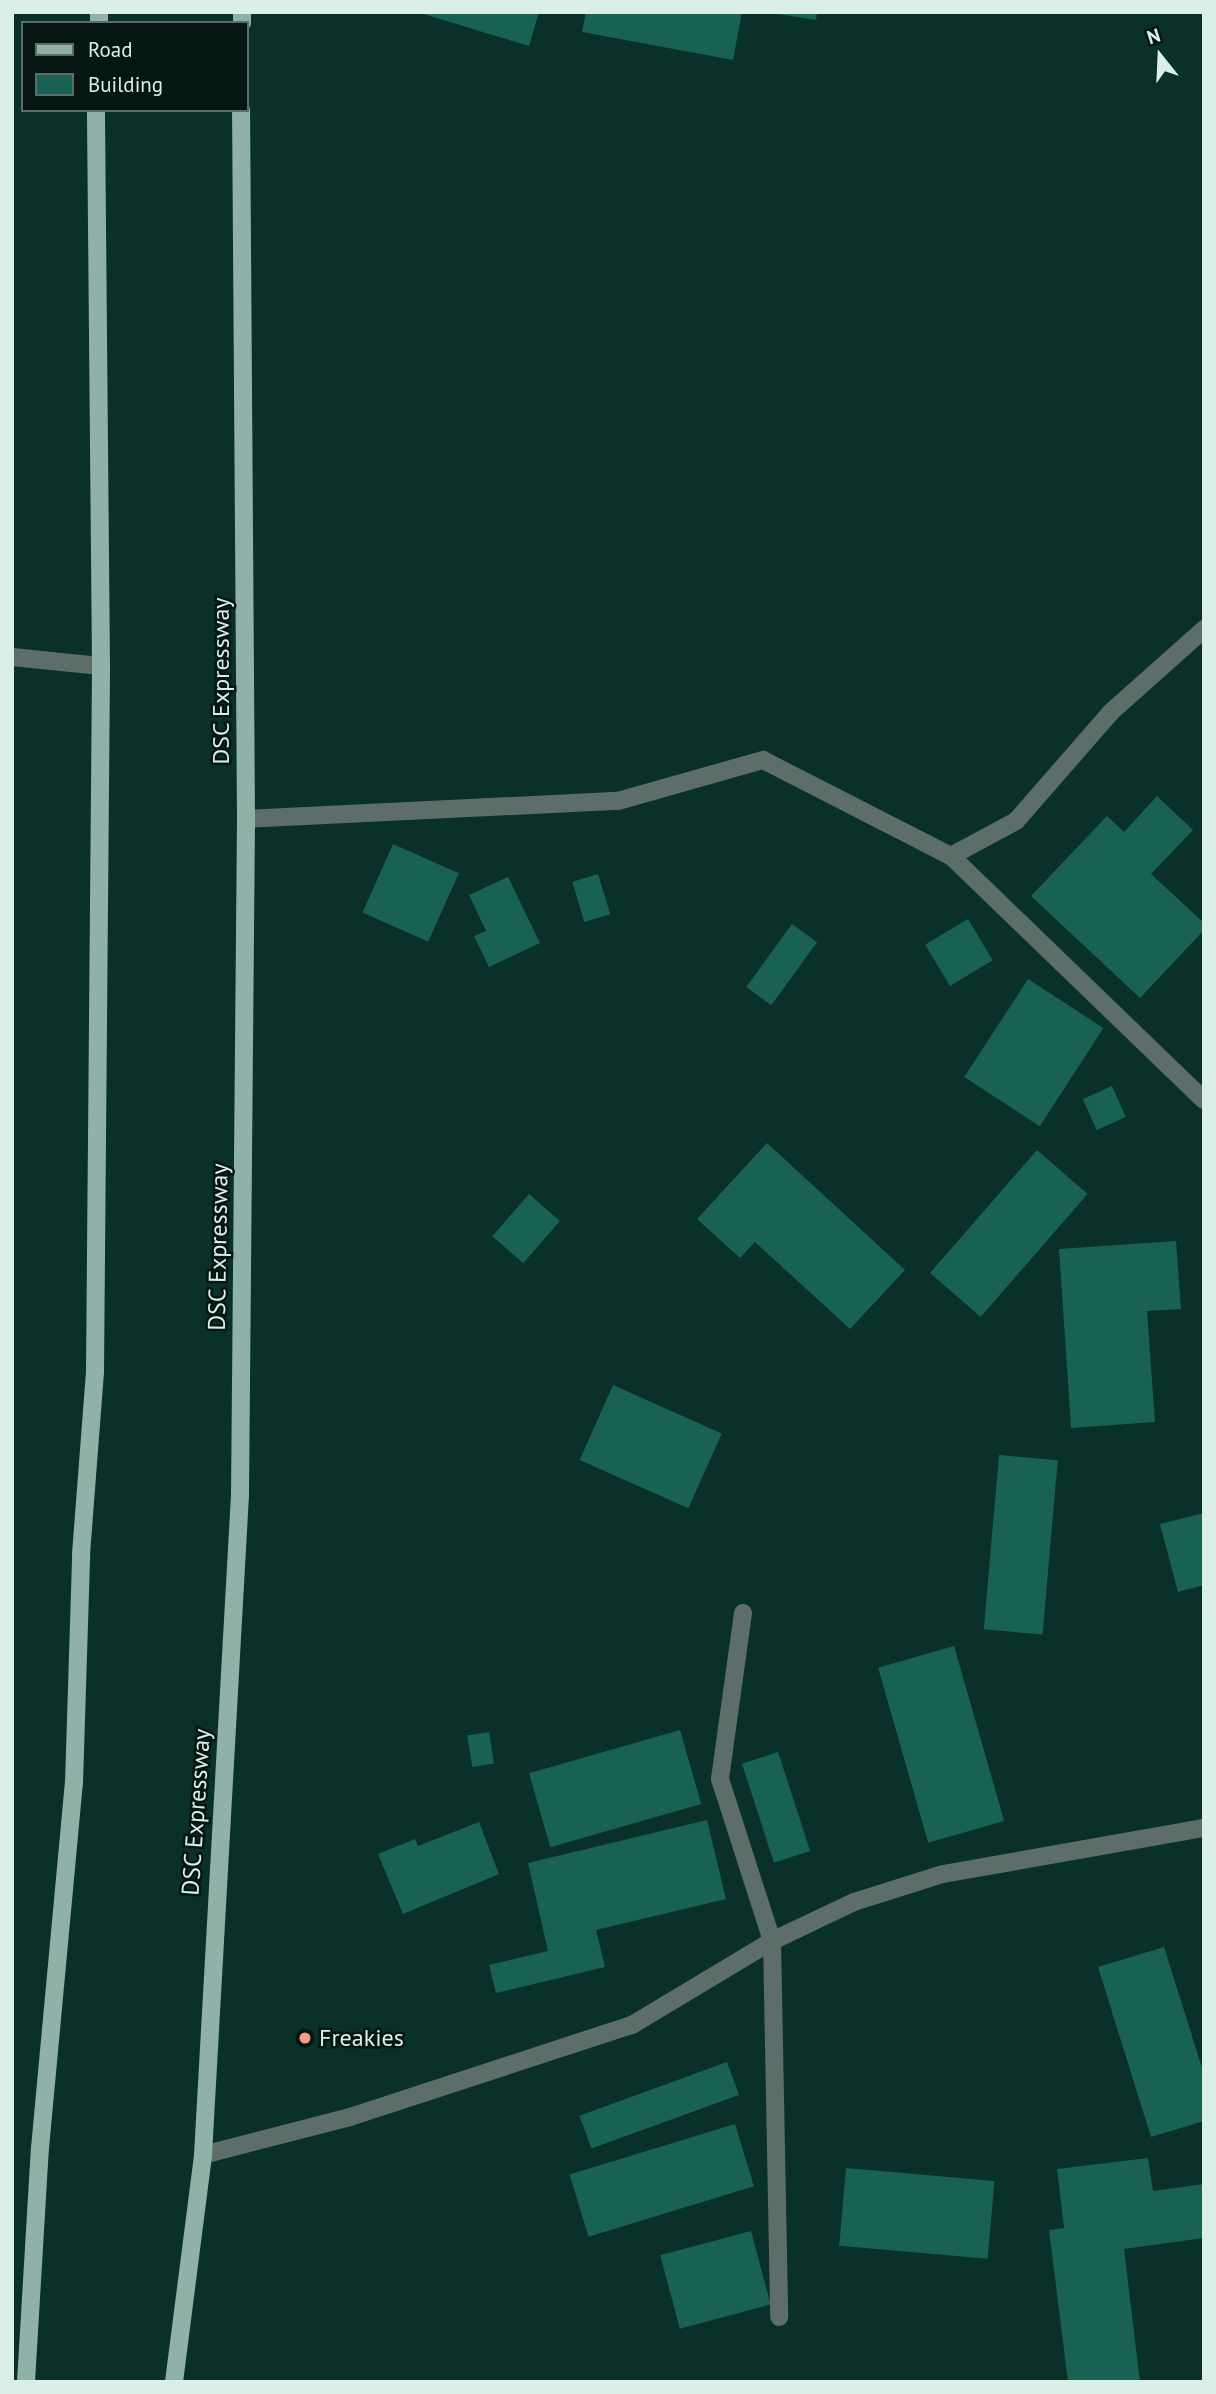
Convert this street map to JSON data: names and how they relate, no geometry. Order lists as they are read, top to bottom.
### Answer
{
  "streets": {
    "main road": ["DSC Expressway"]
  },
  "places": ["Freakies"],
  "legend": ["Road", "Building"],
  "north": "top"
}
